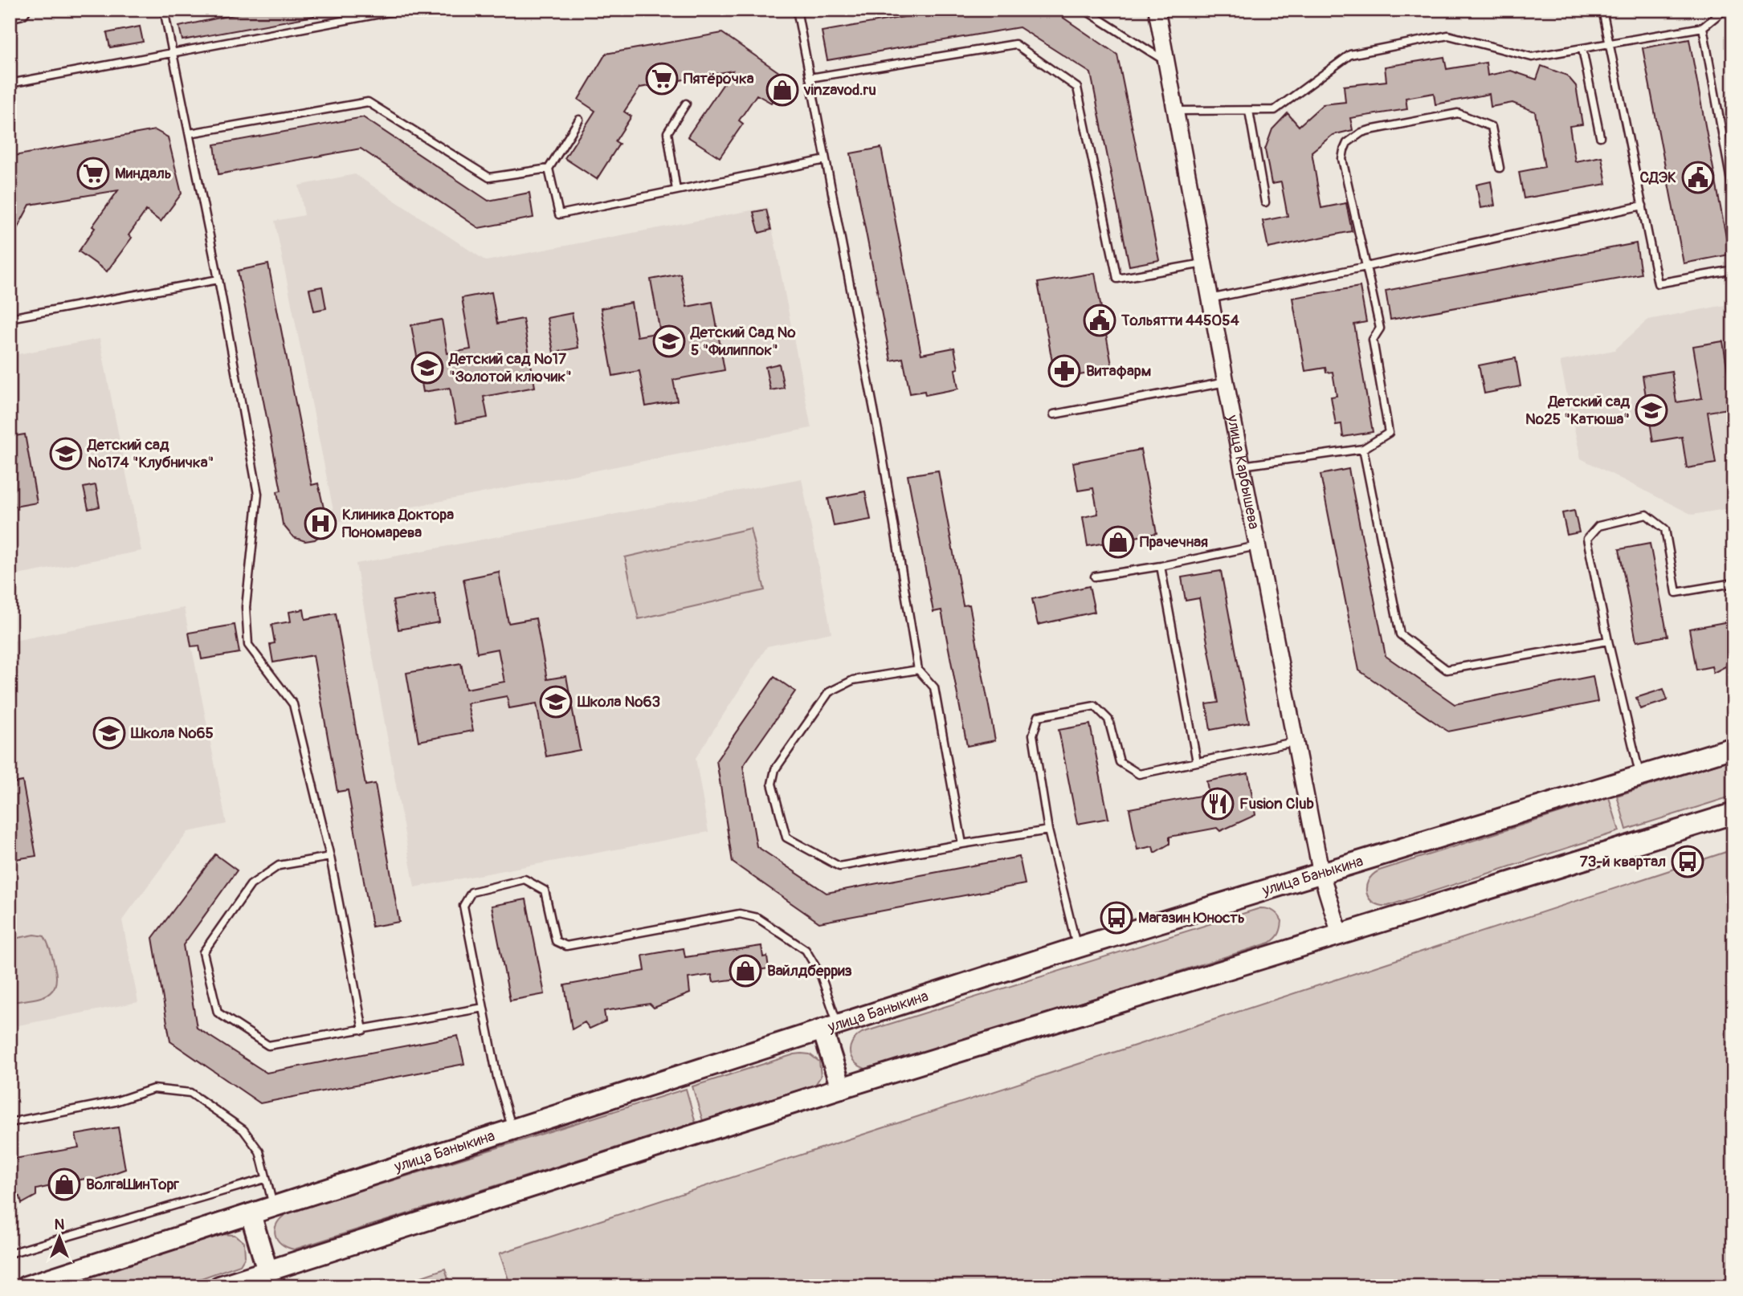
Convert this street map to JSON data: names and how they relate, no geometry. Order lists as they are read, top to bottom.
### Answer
{
  "streets": {
    "main road": ["улица Баныкина"],
    "street": ["улица Карбышева"]
  },
  "crossings": [
    ["улица Карбышева", "улица Баныкина"]
  ],
  "places": {
    "supermarket": ["Пятёрочка", "Миндаль"],
    "shop": [
      "vinzavod.ru",
      "Прачечная",
      "Вайлдберриз",
      "ВолгаШинТорг"
    ],
    "public building": ["СДЭК", "Тольятти 445054"],
    "school or university": [
      "Детский Сад № 5 \"Филиппок\"",
      "Детский сад №17 \"Золотой ключик\"",
      "Детский сад №25 \"Катюша\"",
      "Детский сад №174 \"Клубничка\"",
      "Школа №63",
      "Школа №65"
    ],
    "pharmacy": ["Витафарм"],
    "hospital": ["Клиника Доктора Пономарева"],
    "restaurant": ["Fusion Club"],
    "bus stop": ["73-й квартал", "Магазин Юность"]
  },
  "north": "top"
}
